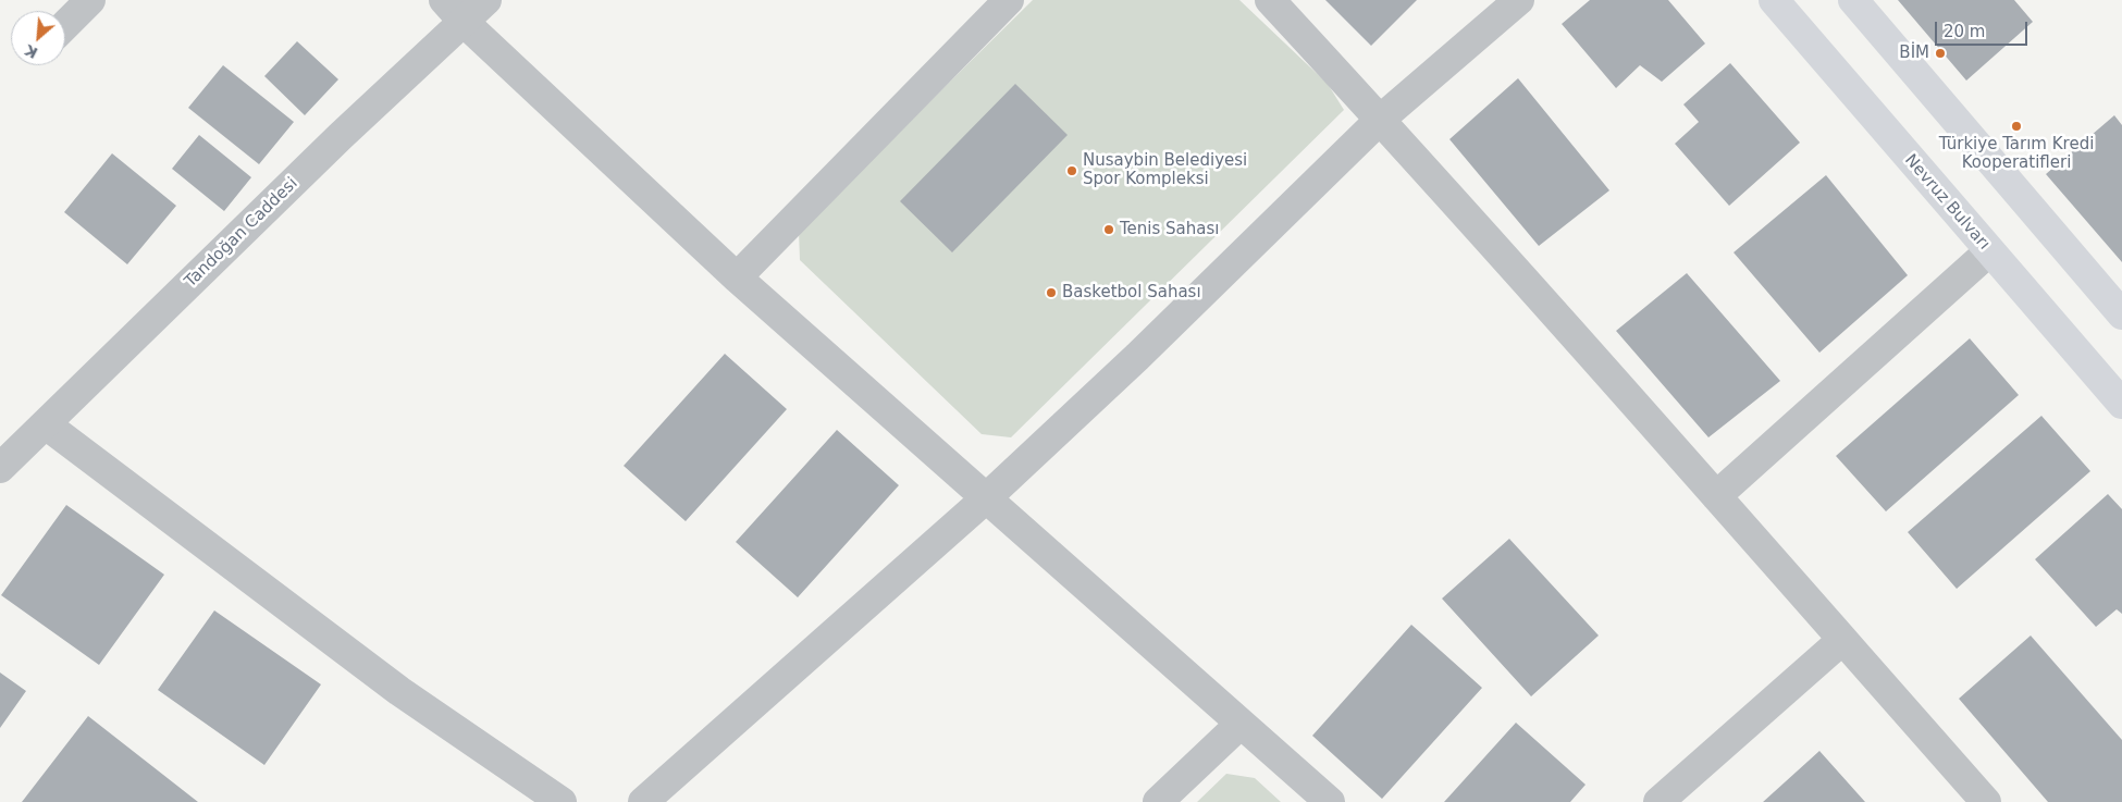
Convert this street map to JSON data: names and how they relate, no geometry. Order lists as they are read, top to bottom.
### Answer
{
  "streets": {
    "main road": ["Nevruz Bulvarı"],
    "street": ["Tandoğan Caddesi"]
  },
  "places": [
    "BİM",
    "Türkiye Tarım Kredi Kooperatifleri",
    "Nusaybin Belediyesi Spor Kompleksi",
    "Tenis Sahası",
    "Basketbol Sahası"
  ],
  "scale_bar": "20 m",
  "north": "bottom left"
}
